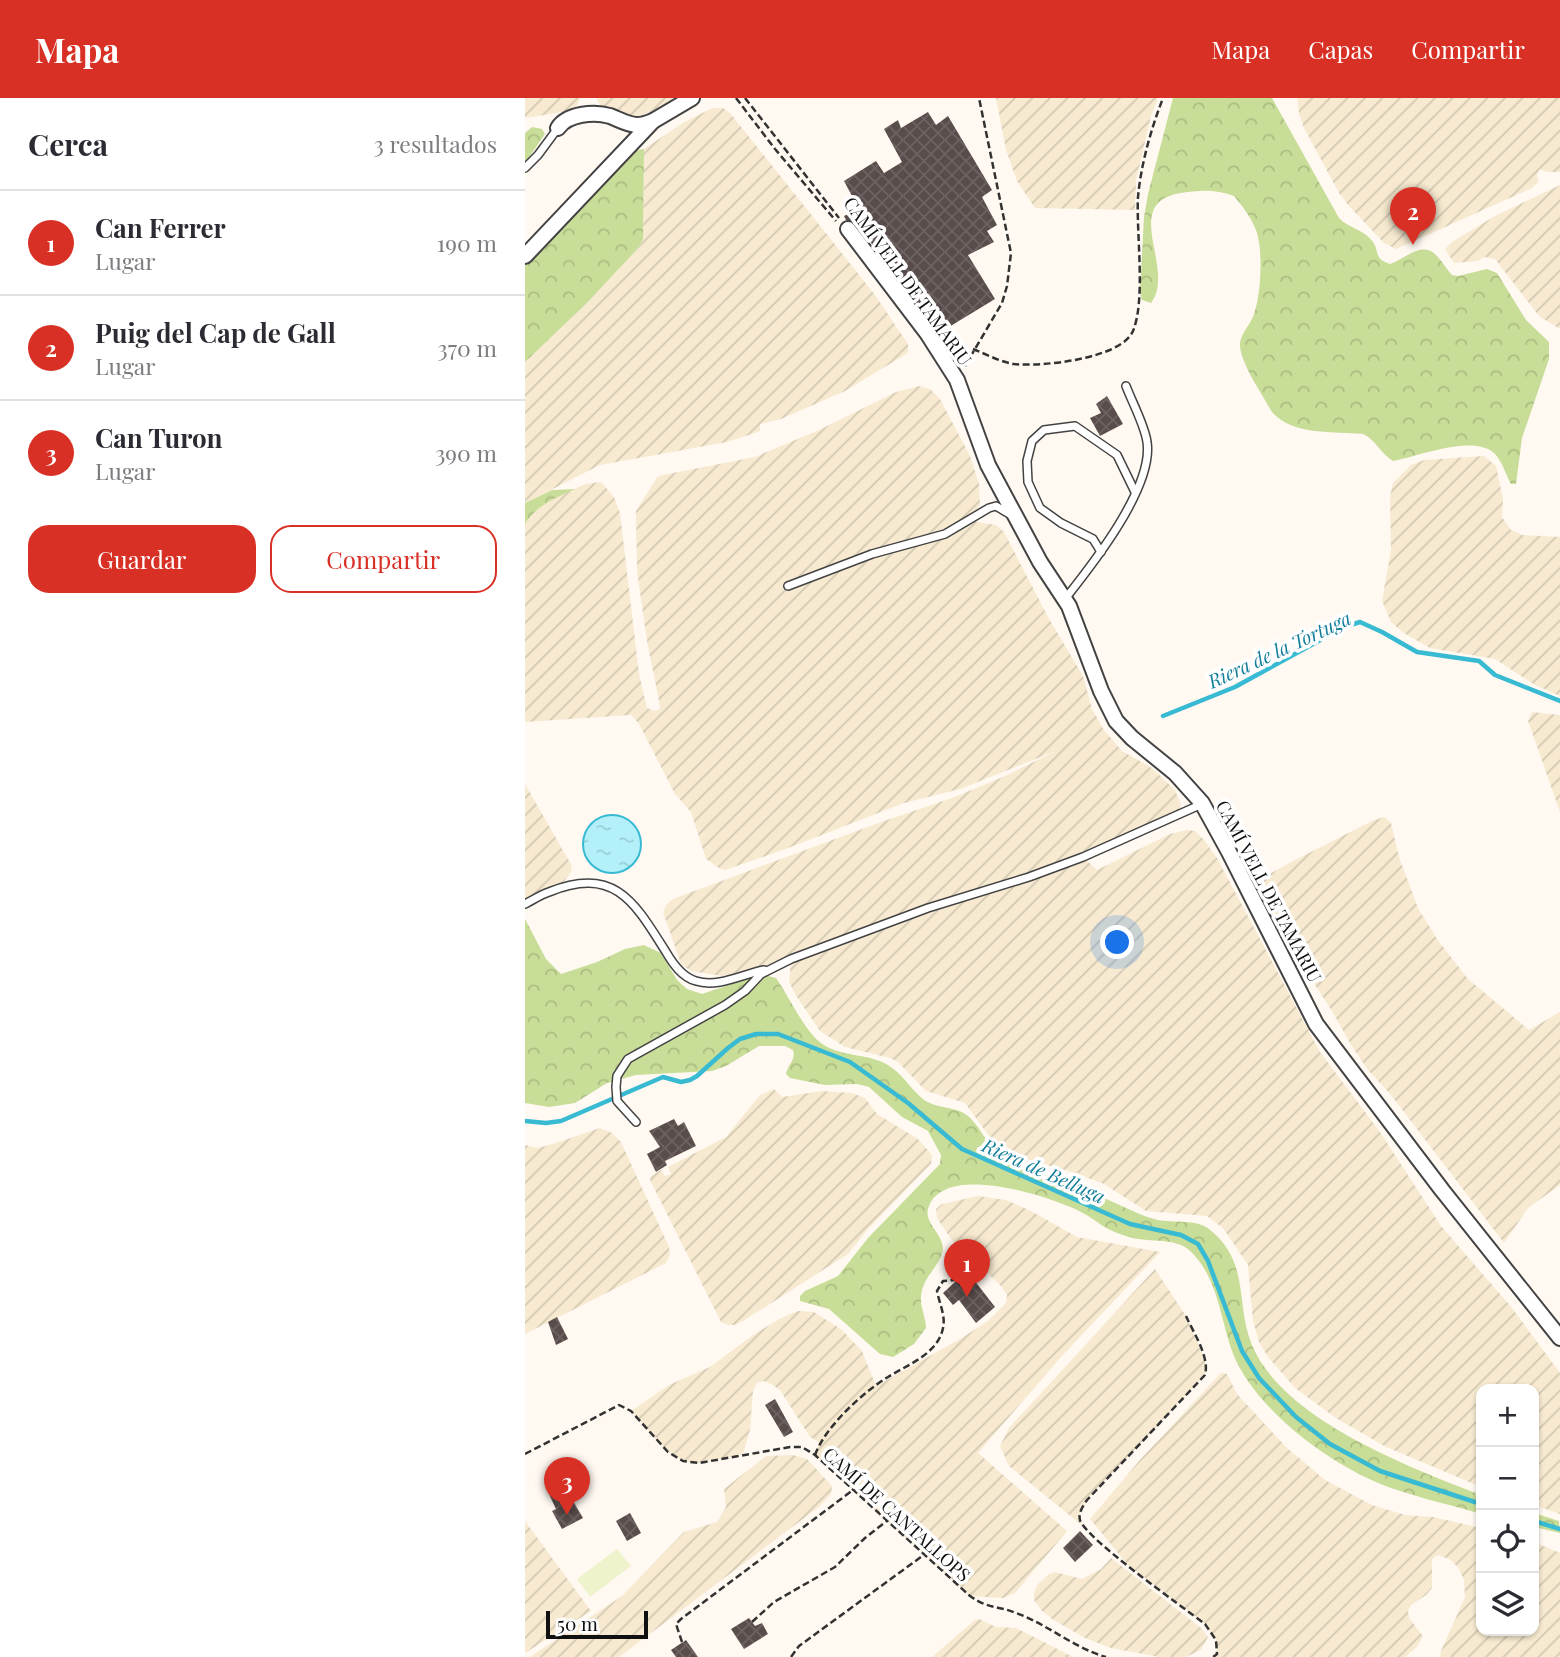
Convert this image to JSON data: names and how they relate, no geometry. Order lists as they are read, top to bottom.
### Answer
{
  "streets": {
    "street": ["CAMÍ VELL DE TAMARIU"],
    "path": ["CAMÍ DE CANTALLOPS"]
  },
  "water": ["Riera de la Tortuga", "Riera de Belluga"],
  "scale_bar": "50 m",
  "page": {
    "header": "Mapa",
    "nav": ["Mapa", "Capas", "Compartir"],
    "heading": ["Cerca", "3 resultados"],
    "pins": ["2", "1", "3"],
    "list": [
      {
        "mark": "1",
        "name": "Can Ferrer",
        "note": "Lugar",
        "value": "190 m"
      },
      {
        "mark": "2",
        "name": "Puig del Cap de Gall",
        "note": "Lugar",
        "value": "370 m"
      },
      {
        "mark": "3",
        "name": "Can Turon",
        "note": "Lugar",
        "value": "390 m"
      }
    ],
    "buttons": ["Guardar", "Compartir"],
    "map_buttons": ["+", "−"],
    "scale": "50 m"
  }
}
